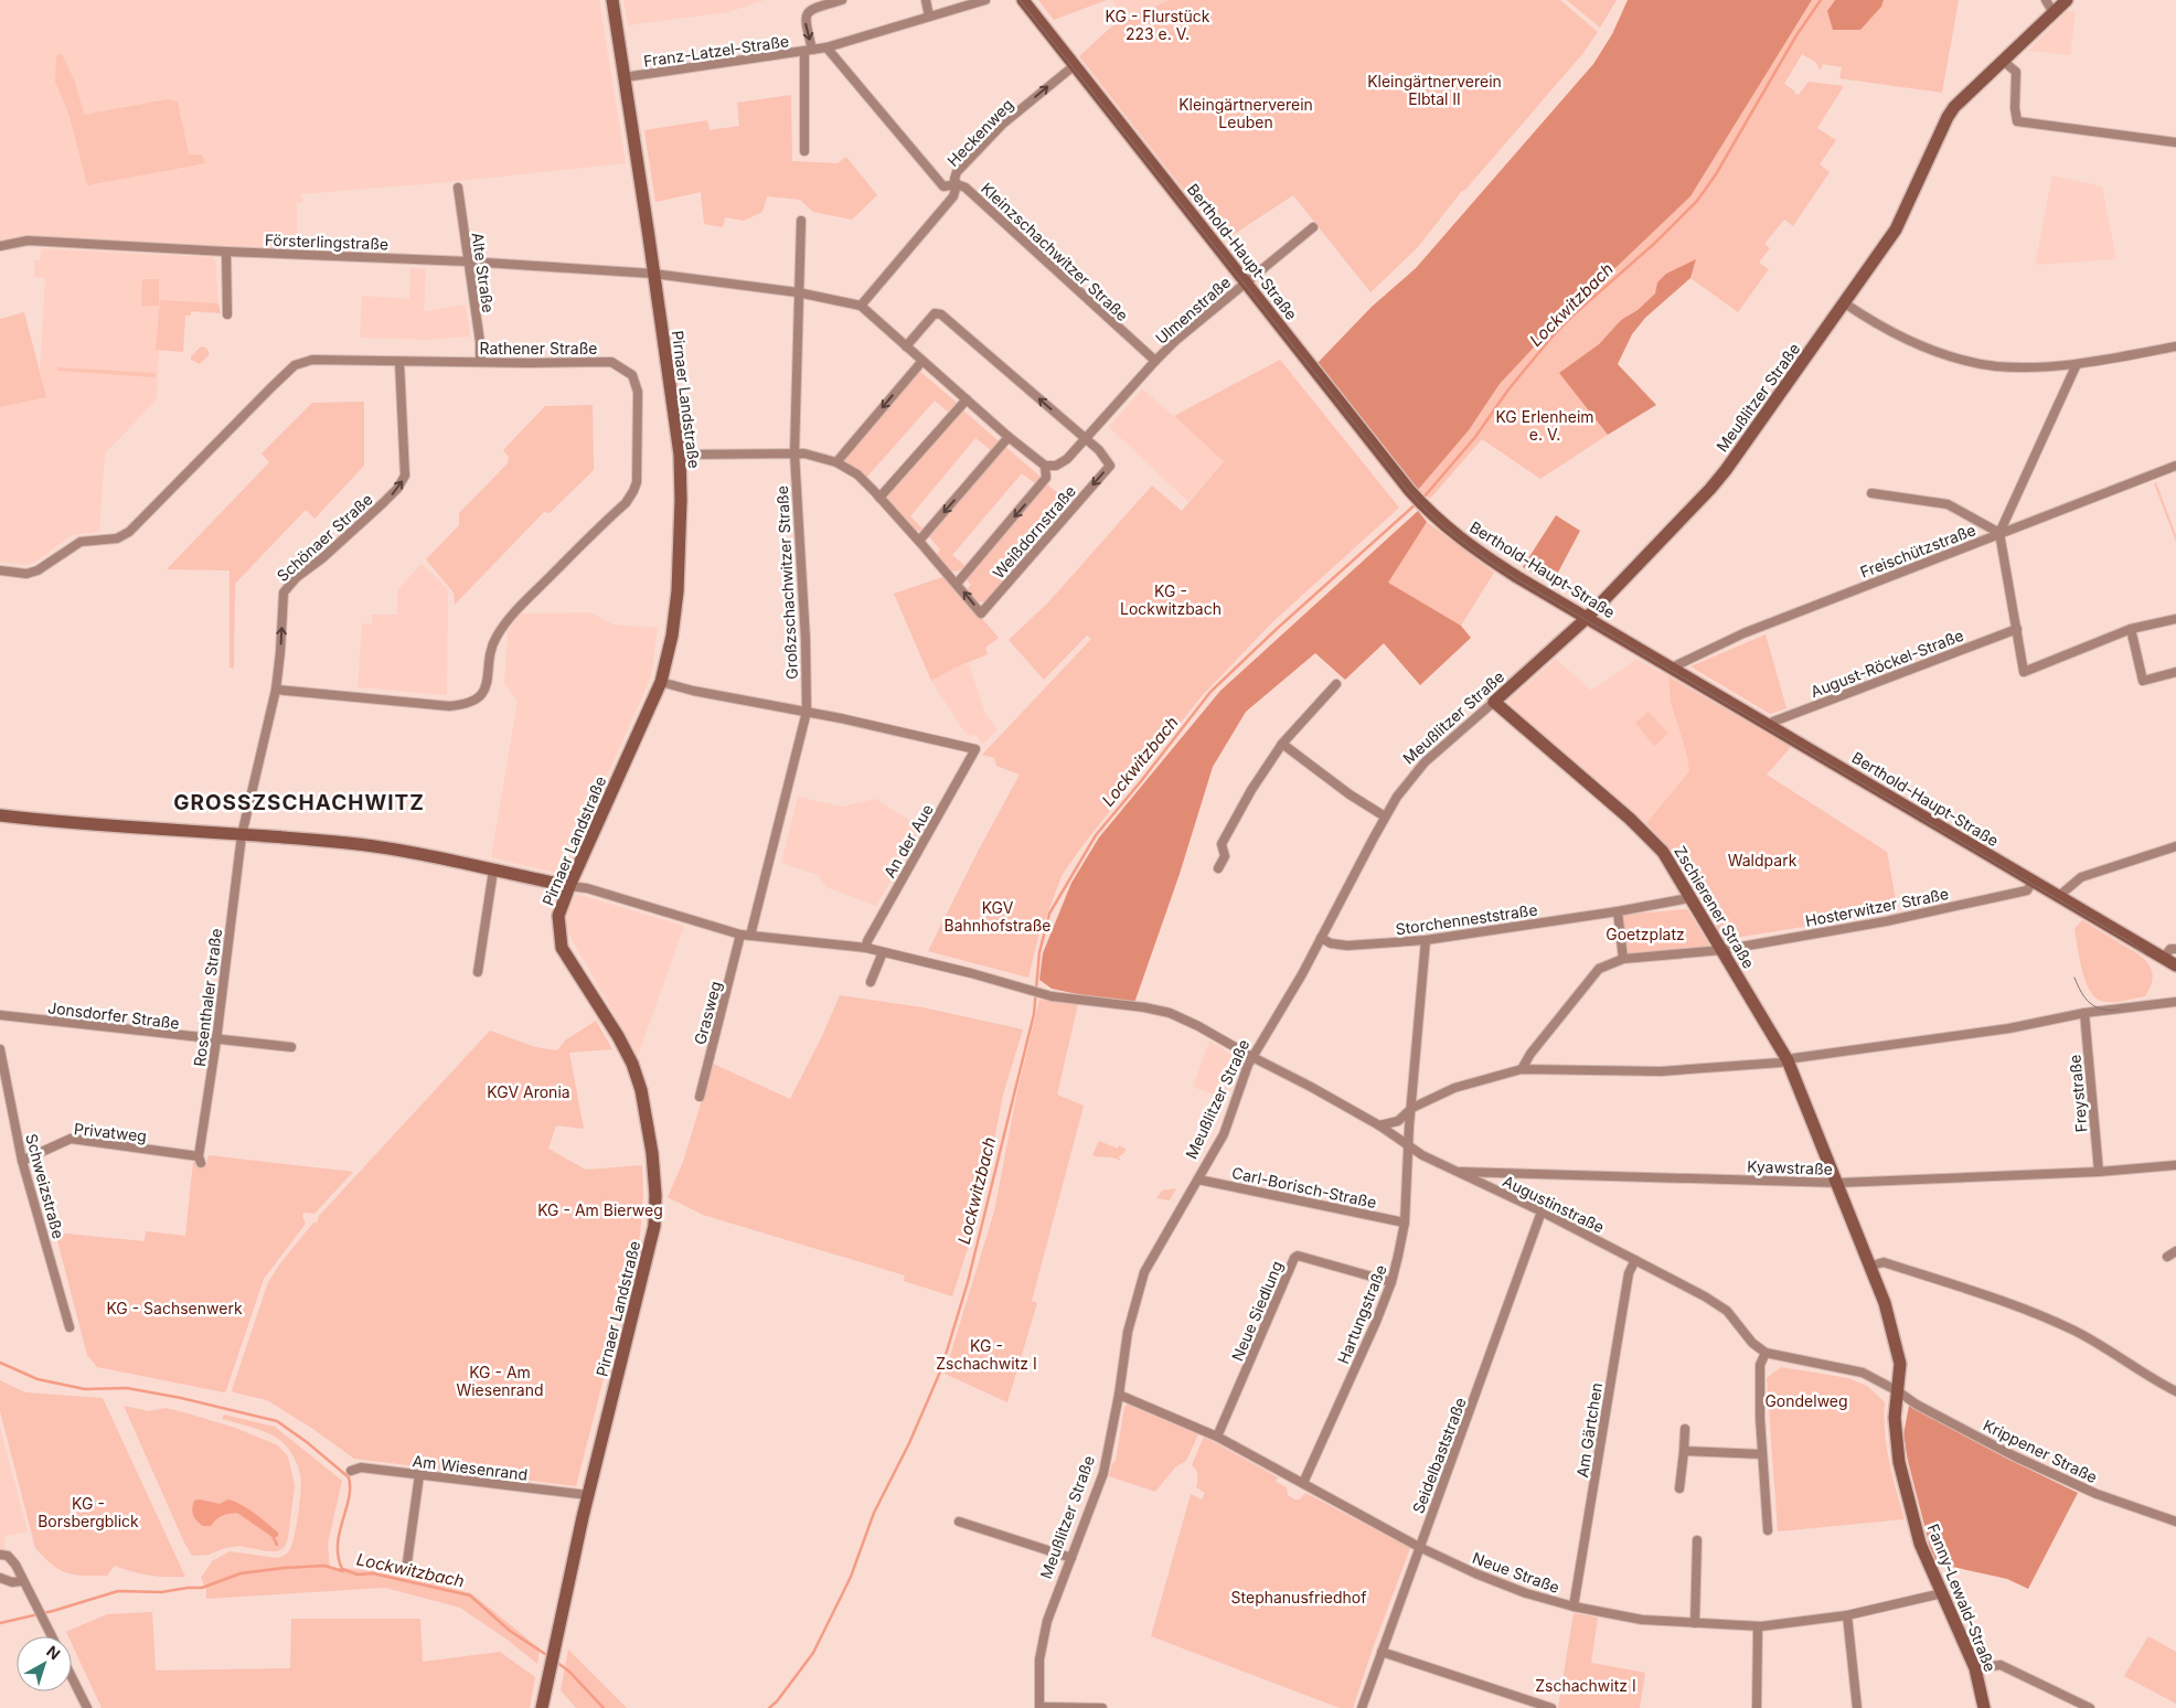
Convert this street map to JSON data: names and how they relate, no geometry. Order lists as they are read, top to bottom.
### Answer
{
  "streets": {
    "street": [
      "Franz-Latzel-Straße",
      "Heckenweg",
      "Försterlingstraße",
      "Kleinzschachwitzer Straße",
      "Berthold-Haupt-Straße",
      "Alte Straße",
      "Ulmenstraße",
      "Rathener Straße",
      "Meußlitzer Straße",
      "Pirnaer Landstraße",
      "Weißdornstraße",
      "Schönaer Straße",
      "Freischützstraße",
      "Großzschachwitzer Straße",
      "August-Röckel-Straße",
      "An der Aue",
      "Zschierener Straße",
      "Hosterwitzer Straße",
      "Storchenneststraße",
      "Rosenthaler Straße",
      "Grasweg",
      "Jonsdorfer Straße",
      "Freystraße",
      "Privatweg",
      "Kyawstraße",
      "Schweizstraße",
      "Carl-Borisch-Straße",
      "Augustinstraße",
      "Neue Siedlung",
      "Hartungstraße",
      "Am Gärtchen",
      "Krippener Straße",
      "Seidelbaststraße",
      "Am Wiesenrand",
      "Neue Straße",
      "Fanny-Lewald-Straße"
    ]
  },
  "crossings": [
    ["Franz-Latzel-Straße", "Kleinzschachwitzer Straße"],
    ["Franz-Latzel-Straße", "Pirnaer Landstraße"],
    ["Heckenweg", "Kleinzschachwitzer Straße"],
    ["Heckenweg", "Berthold-Haupt-Straße"],
    ["Försterlingstraße", "Alte Straße"],
    ["Försterlingstraße", "Pirnaer Landstraße"],
    ["Kleinzschachwitzer Straße", "Ulmenstraße"],
    ["Berthold-Haupt-Straße", "Ulmenstraße"],
    ["Berthold-Haupt-Straße", "Meußlitzer Straße"],
    ["Berthold-Haupt-Straße", "Freischützstraße"],
    ["Berthold-Haupt-Straße", "August-Röckel-Straße"],
    ["Berthold-Haupt-Straße", "Hosterwitzer Straße"],
    ["Alte Straße", "Rathener Straße"],
    ["Ulmenstraße", "Weißdornstraße"],
    ["Rathener Straße", "Schönaer Straße"],
    ["Meußlitzer Straße", "Zschierener Straße"],
    ["Meußlitzer Straße", "Storchenneststraße"],
    ["Meußlitzer Straße", "Kyawstraße"],
    ["Meußlitzer Straße", "Carl-Borisch-Straße"],
    ["Meußlitzer Straße", "Neue Straße"],
    ["Pirnaer Landstraße", "Weißdornstraße"],
    ["Pirnaer Landstraße", "Kyawstraße"],
    ["Pirnaer Landstraße", "Am Wiesenrand"],
    ["Weißdornstraße", "Großzschachwitzer Straße"],
    ["Schönaer Straße", "Rosenthaler Straße"],
    ["Großzschachwitzer Straße", "An der Aue"],
    ["Großzschachwitzer Straße", "Kyawstraße"],
    ["An der Aue", "Kyawstraße"],
    ["Zschierener Straße", "Hosterwitzer Straße"],
    ["Zschierener Straße", "Kyawstraße"],
    ["Zschierener Straße", "Fanny-Lewald-Straße"],
    ["Rosenthaler Straße", "Jonsdorfer Straße"],
    ["Rosenthaler Straße", "Privatweg"],
    ["Grasweg", "Kyawstraße"],
    ["Freystraße", "Kyawstraße"],
    ["Privatweg", "Schweizstraße"],
    ["Kyawstraße", "Augustinstraße"],
    ["Kyawstraße", "Hartungstraße"],
    ["Kyawstraße", "Fanny-Lewald-Straße"],
    ["Carl-Borisch-Straße", "Hartungstraße"],
    ["Augustinstraße", "Am Gärtchen"],
    ["Augustinstraße", "Seidelbaststraße"],
    ["Neue Siedlung", "Hartungstraße"],
    ["Neue Siedlung", "Neue Straße"],
    ["Hartungstraße", "Neue Straße"],
    ["Am Gärtchen", "Neue Straße"],
    ["Krippener Straße", "Fanny-Lewald-Straße"],
    ["Seidelbaststraße", "Neue Straße"],
    ["Neue Straße", "Fanny-Lewald-Straße"]
  ],
  "one_way": ["Heckenweg", "Schönaer Straße"],
  "districts": ["GROSSZSCHACHWITZ"],
  "water": ["Lockwitzbach"],
  "parks": [
    "KG - Flurstück 223 e. V.",
    "Kleingärtnerverein Elbtal II",
    "Kleingärtnerverein Leuben",
    "KG Erlenheim e. V.",
    "KG - Lockwitzbach",
    "Waldpark",
    "KGV Bahnhofstraße",
    "Goetzplatz",
    "KGV Aronia",
    "KG - Am Bierweg",
    "KG - Sachsenwerk",
    "KG - Zschachwitz I",
    "KG - Am Wiesenrand",
    "Gondelweg",
    "KG - Borsbergblick",
    "Stephanusfriedhof",
    "Zschachwitz I"
  ],
  "north": "top right"
}
